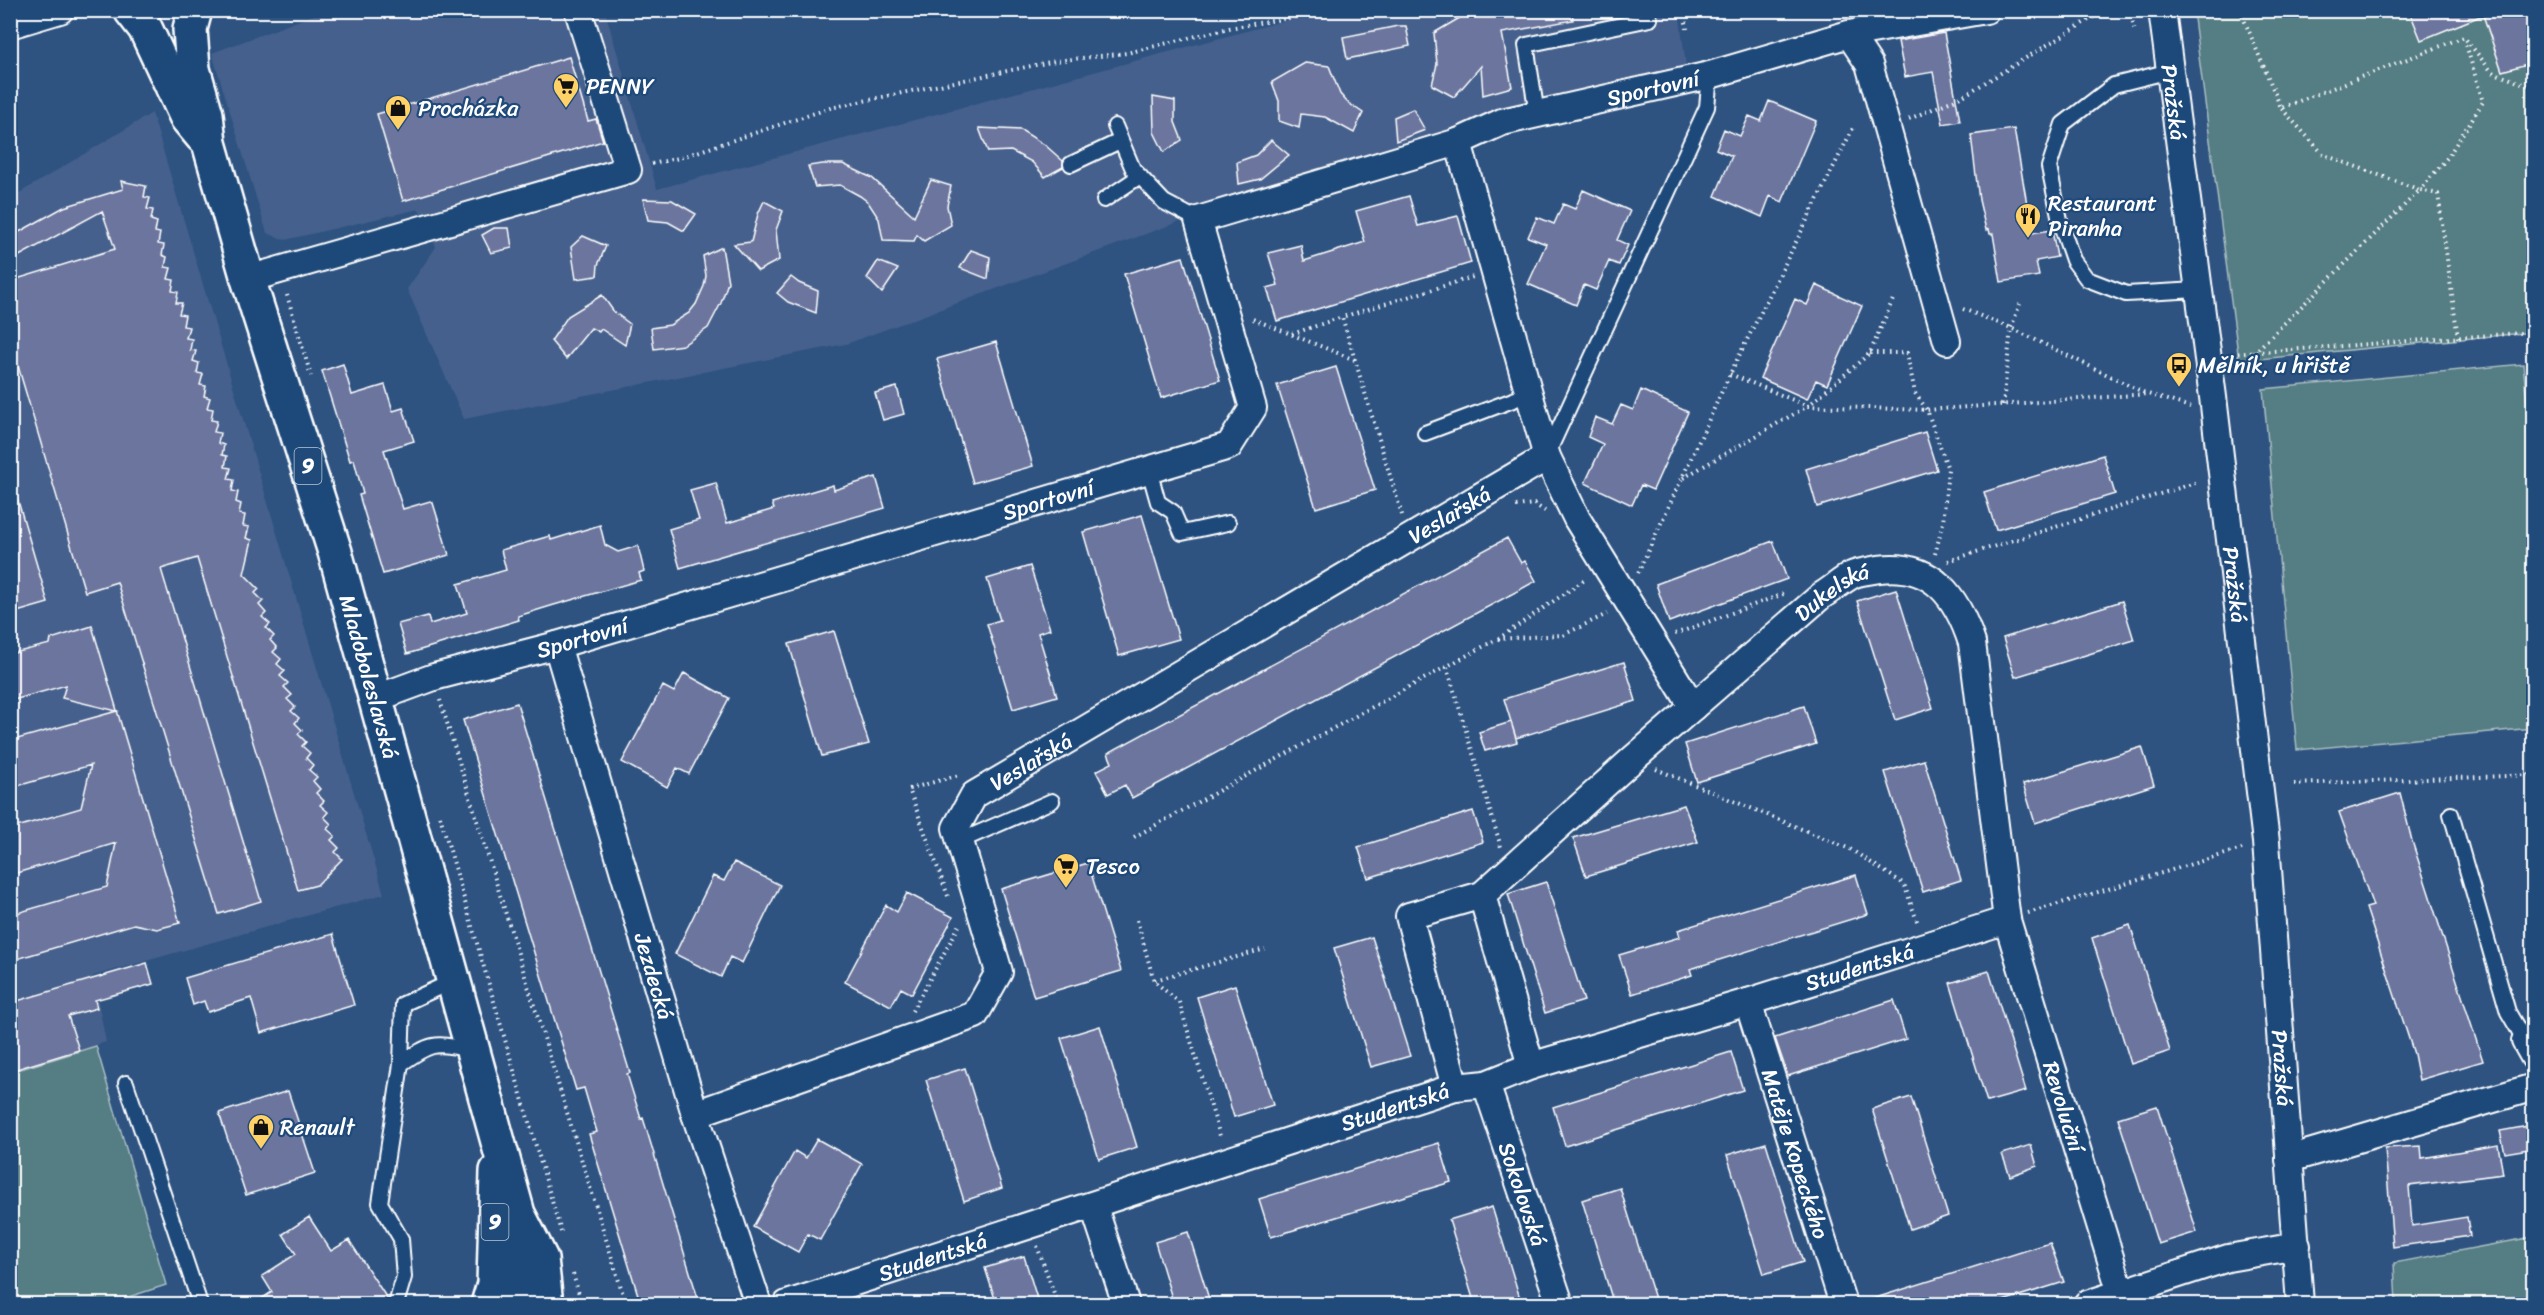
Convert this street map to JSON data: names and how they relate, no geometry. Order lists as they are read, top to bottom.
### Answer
{
  "streets": {
    "main road": ["9", "Mladoboleslavská"],
    "street": [
      "Sportovní",
      "Pražská",
      "Veslařská",
      "Dukelská",
      "Studentská",
      "Jezdecká",
      "Revoluční",
      "Matěje Kopeckého",
      "Sokolovská"
    ]
  },
  "crossings": [
    ["Sportovní", "Mladoboleslavská"],
    ["Sportovní", "Jezdecká"],
    ["9", "Mladoboleslavská"],
    ["Veslařská", "Jezdecká"],
    ["Dukelská", "Studentská"],
    ["Dukelská", "Revoluční"],
    ["Studentská", "Revoluční"],
    ["Studentská", "Matěje Kopeckého"],
    ["Studentská", "Sokolovská"]
  ],
  "places": {
    "supermarket": ["PENNY", "Tesco"],
    "shop": ["Procházka", "Renault"],
    "restaurant": ["Restaurant Piranha"],
    "bus stop": ["Mělník, u hřiště"]
  }
}
